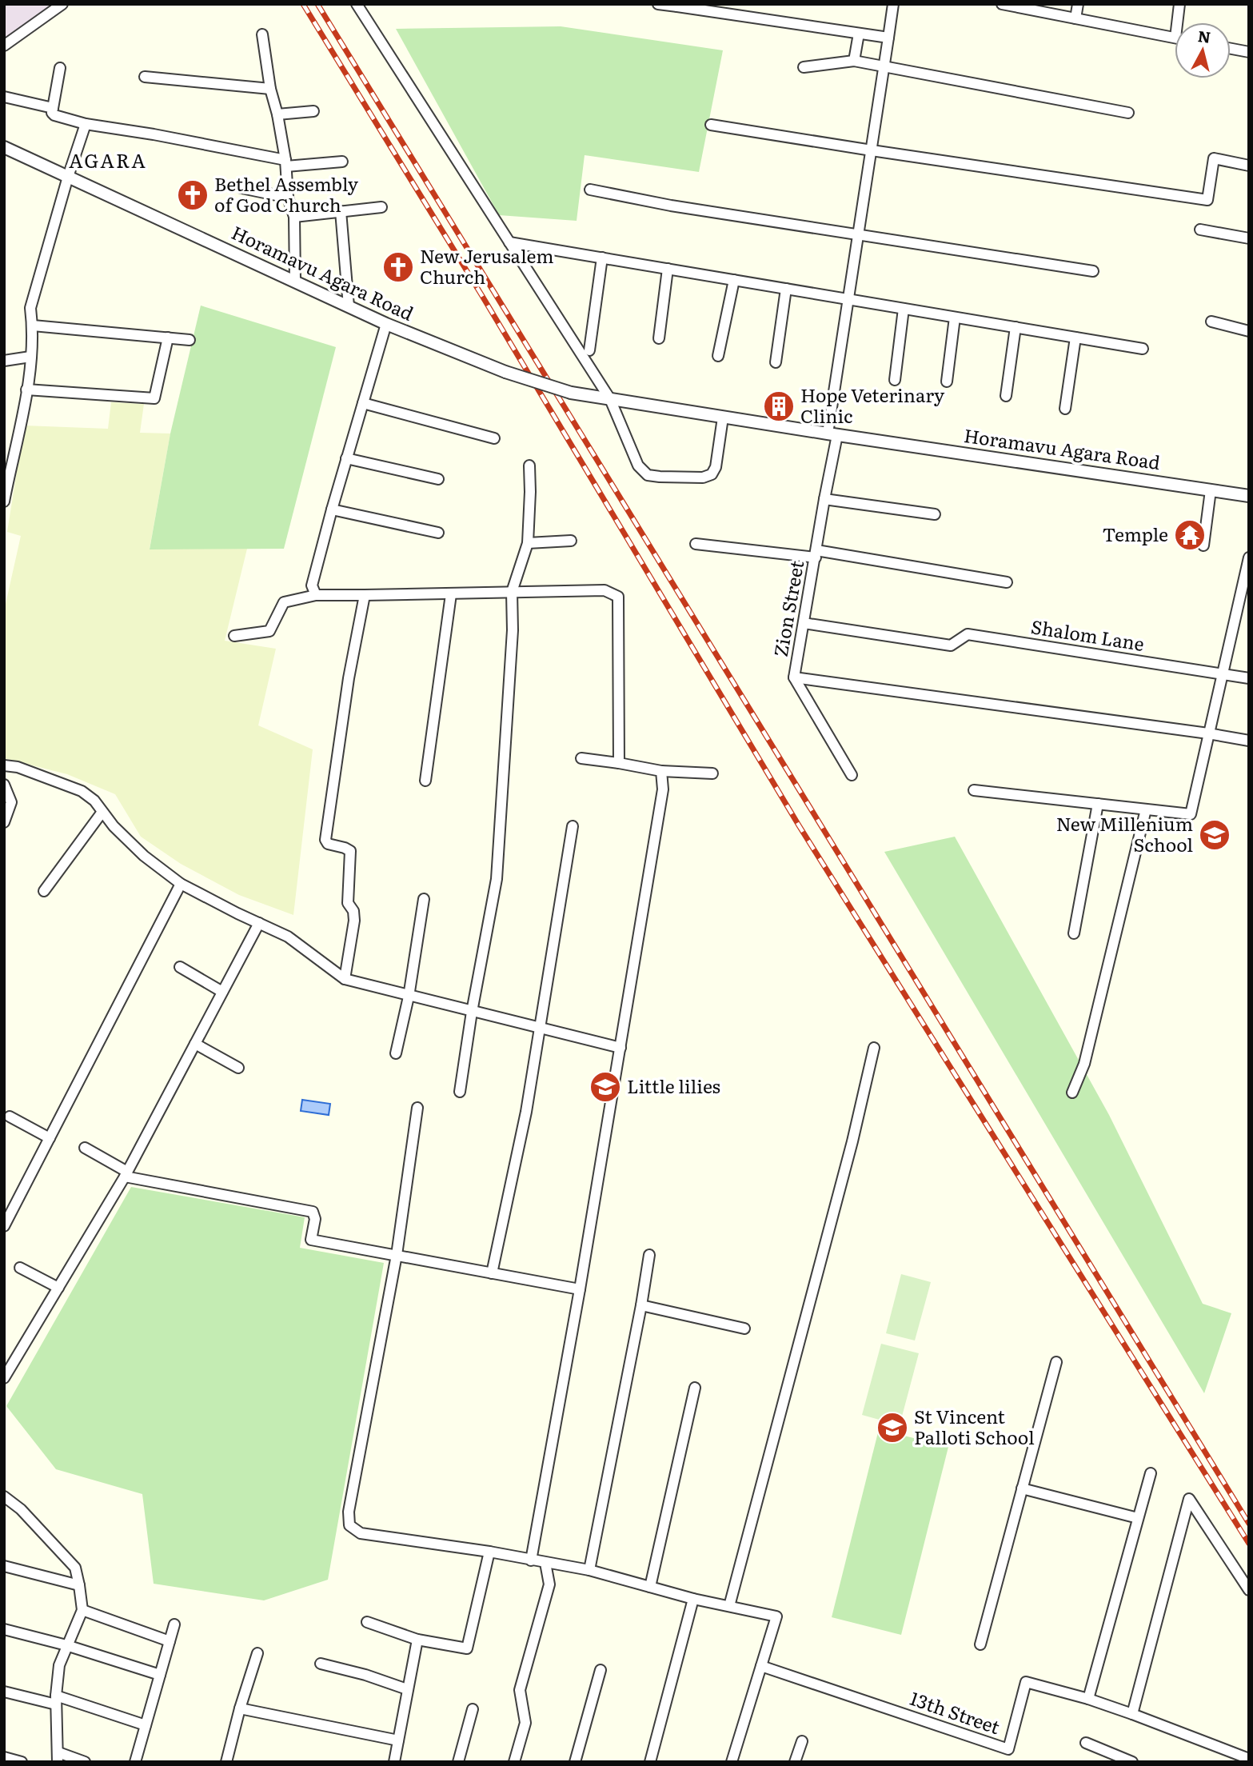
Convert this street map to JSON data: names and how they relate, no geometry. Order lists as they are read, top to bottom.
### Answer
{
  "streets": {
    "street": [
      "Horamavu Agara Road",
      "Zion Street",
      "Shalom Lane",
      "13th Street"
    ]
  },
  "crossings": [
    ["Horamavu Agara Road", "Zion Street"],
    ["Zion Street", "Shalom Lane"]
  ],
  "districts": ["AGARA"],
  "places": {
    "church": ["Bethel Assembly of God Church", "New Jerusalem Church"],
    "building": ["Hope Veterinary Clinic"],
    "temple": ["Temple"],
    "school or university": ["New Millenium School", "Little lilies", "St Vincent Palloti School"]
  },
  "north": "top"
}
